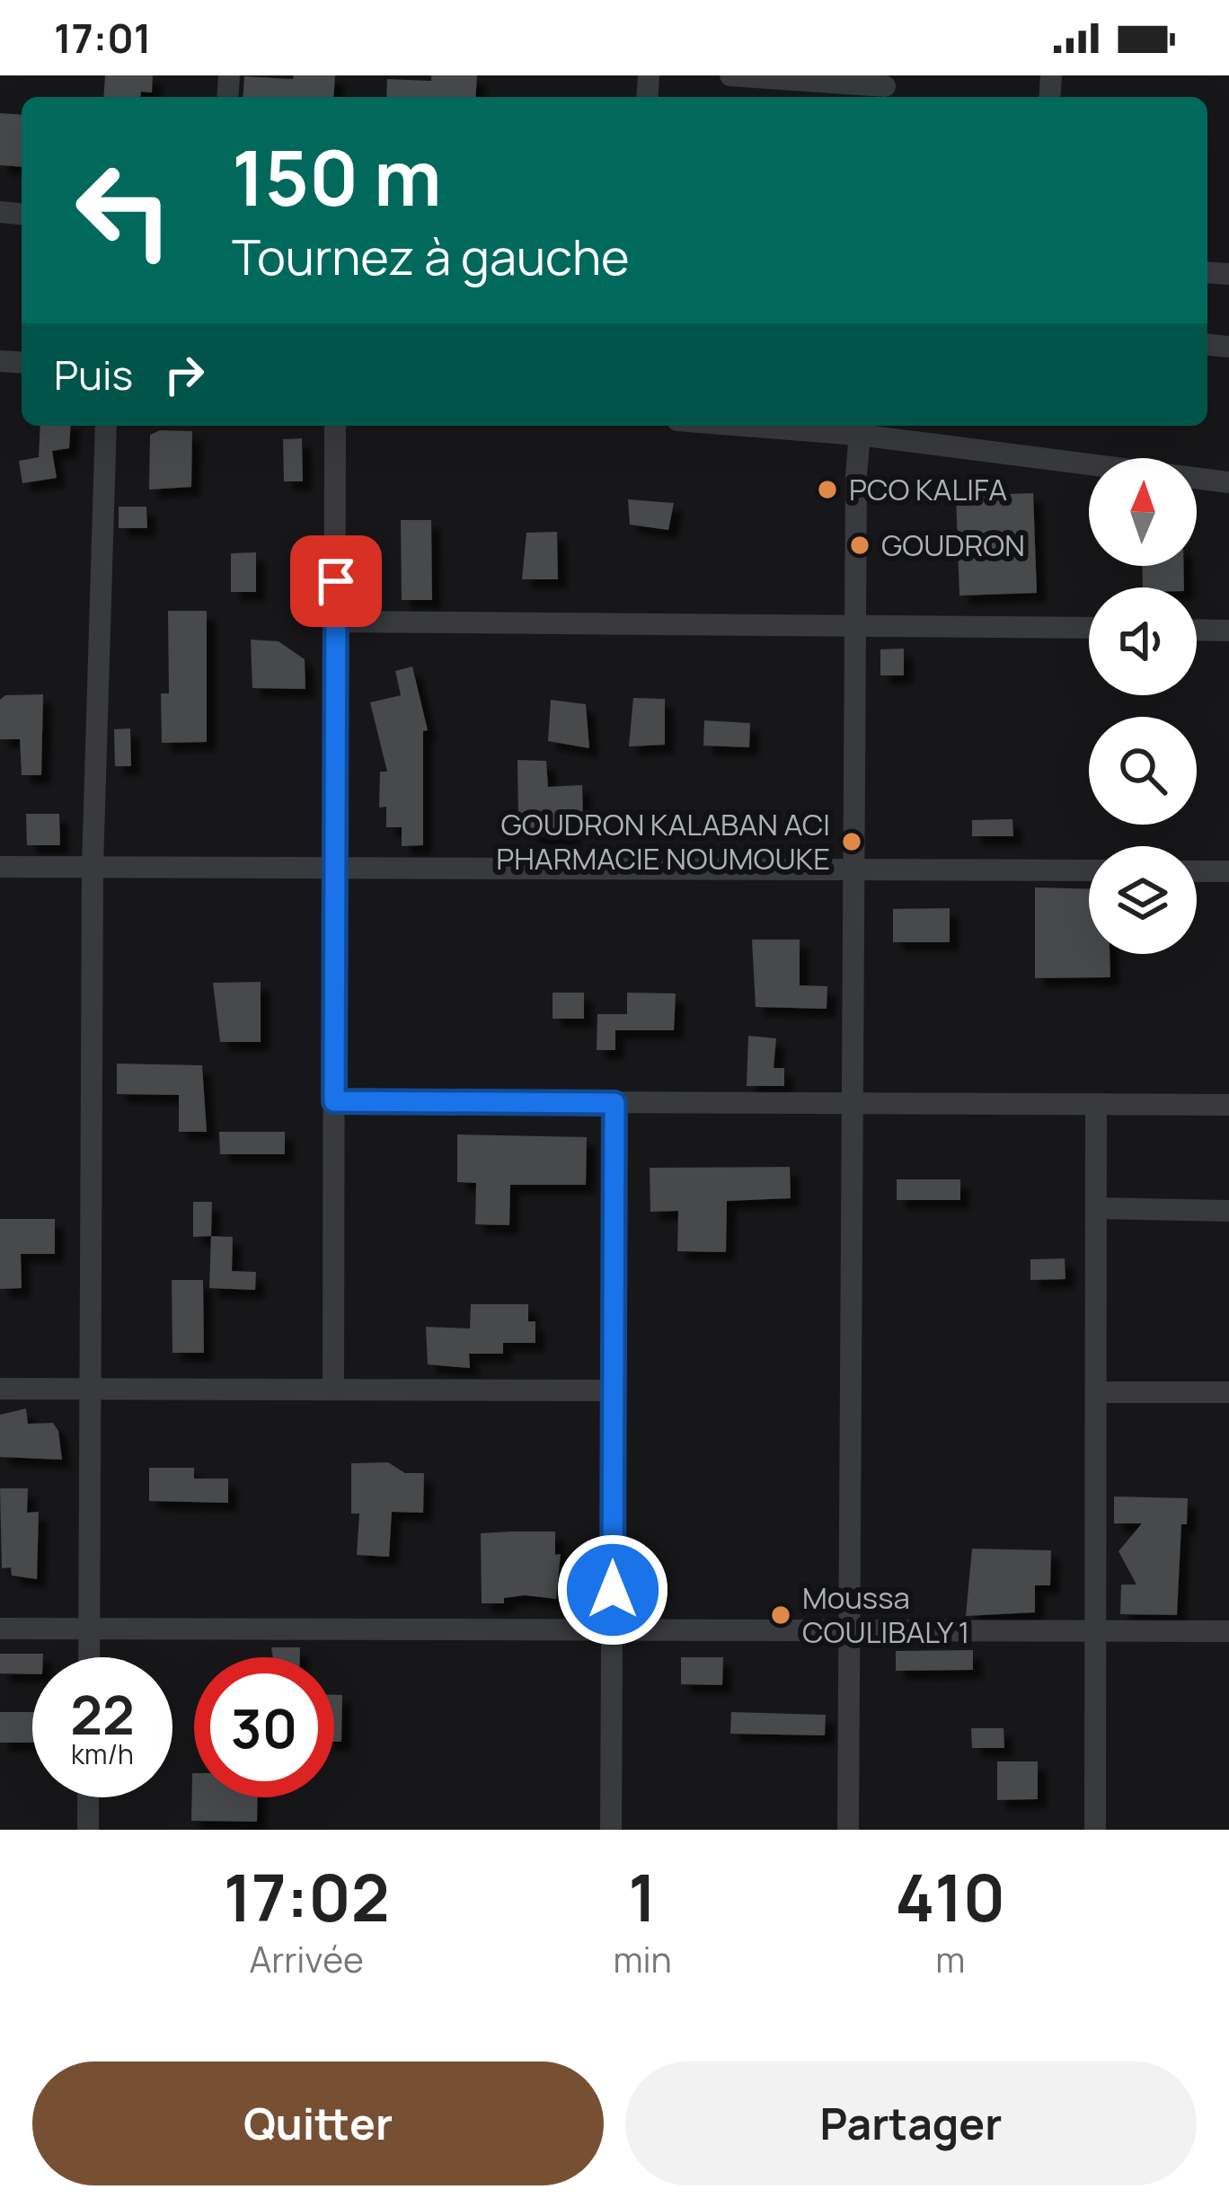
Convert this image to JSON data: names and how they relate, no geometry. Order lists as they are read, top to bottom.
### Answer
{
  "places": [
    "PCO KALIFA",
    "GOUDRON",
    "GOUDRON KALABAN ACI PHARMACIE NOUMOUKE",
    "Moussa COULIBALY 1"
  ],
  "north": "top",
  "page": {
    "status": "17:01",
    "turn": ["150 m", "Tournez à gauche"],
    "then": "Puis",
    "speed": "22 km/h",
    "limit": "30",
    "eta": [
      "17:02",
      "Arrivée",
      "1",
      "min",
      "410",
      "m"
    ],
    "buttons": ["Quitter", "Partager"]
  }
}
